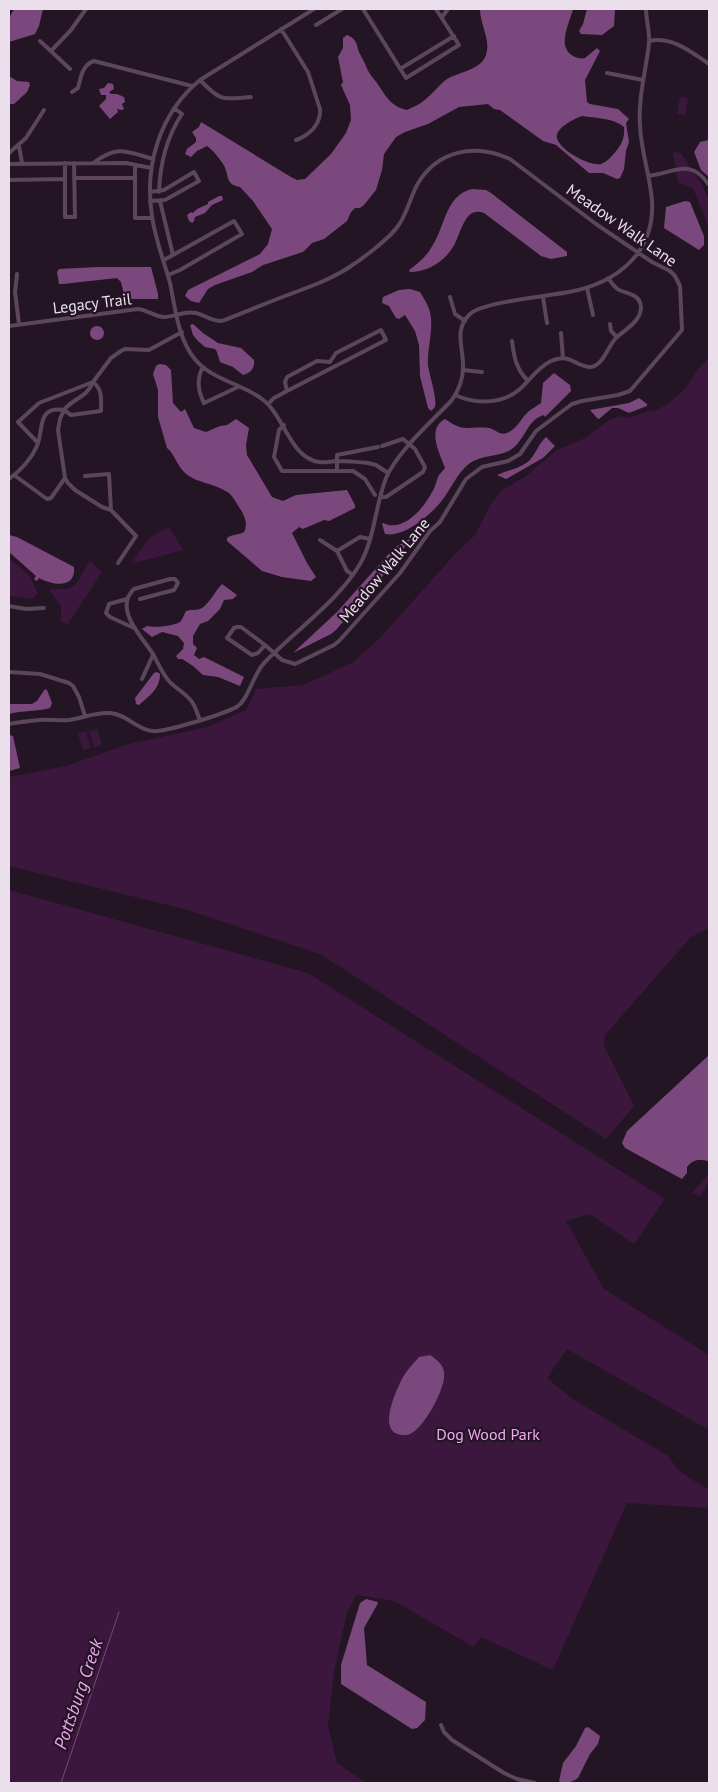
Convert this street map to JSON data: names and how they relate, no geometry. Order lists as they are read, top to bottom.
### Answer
{
  "streets": {
    "street": ["Meadow Walk Lane", "Legacy Trail"]
  },
  "crossings": [
    ["Meadow Walk Lane", "Legacy Trail"]
  ],
  "water": ["Pottsburg Creek"],
  "parks": ["Dog Wood Park"]
}
